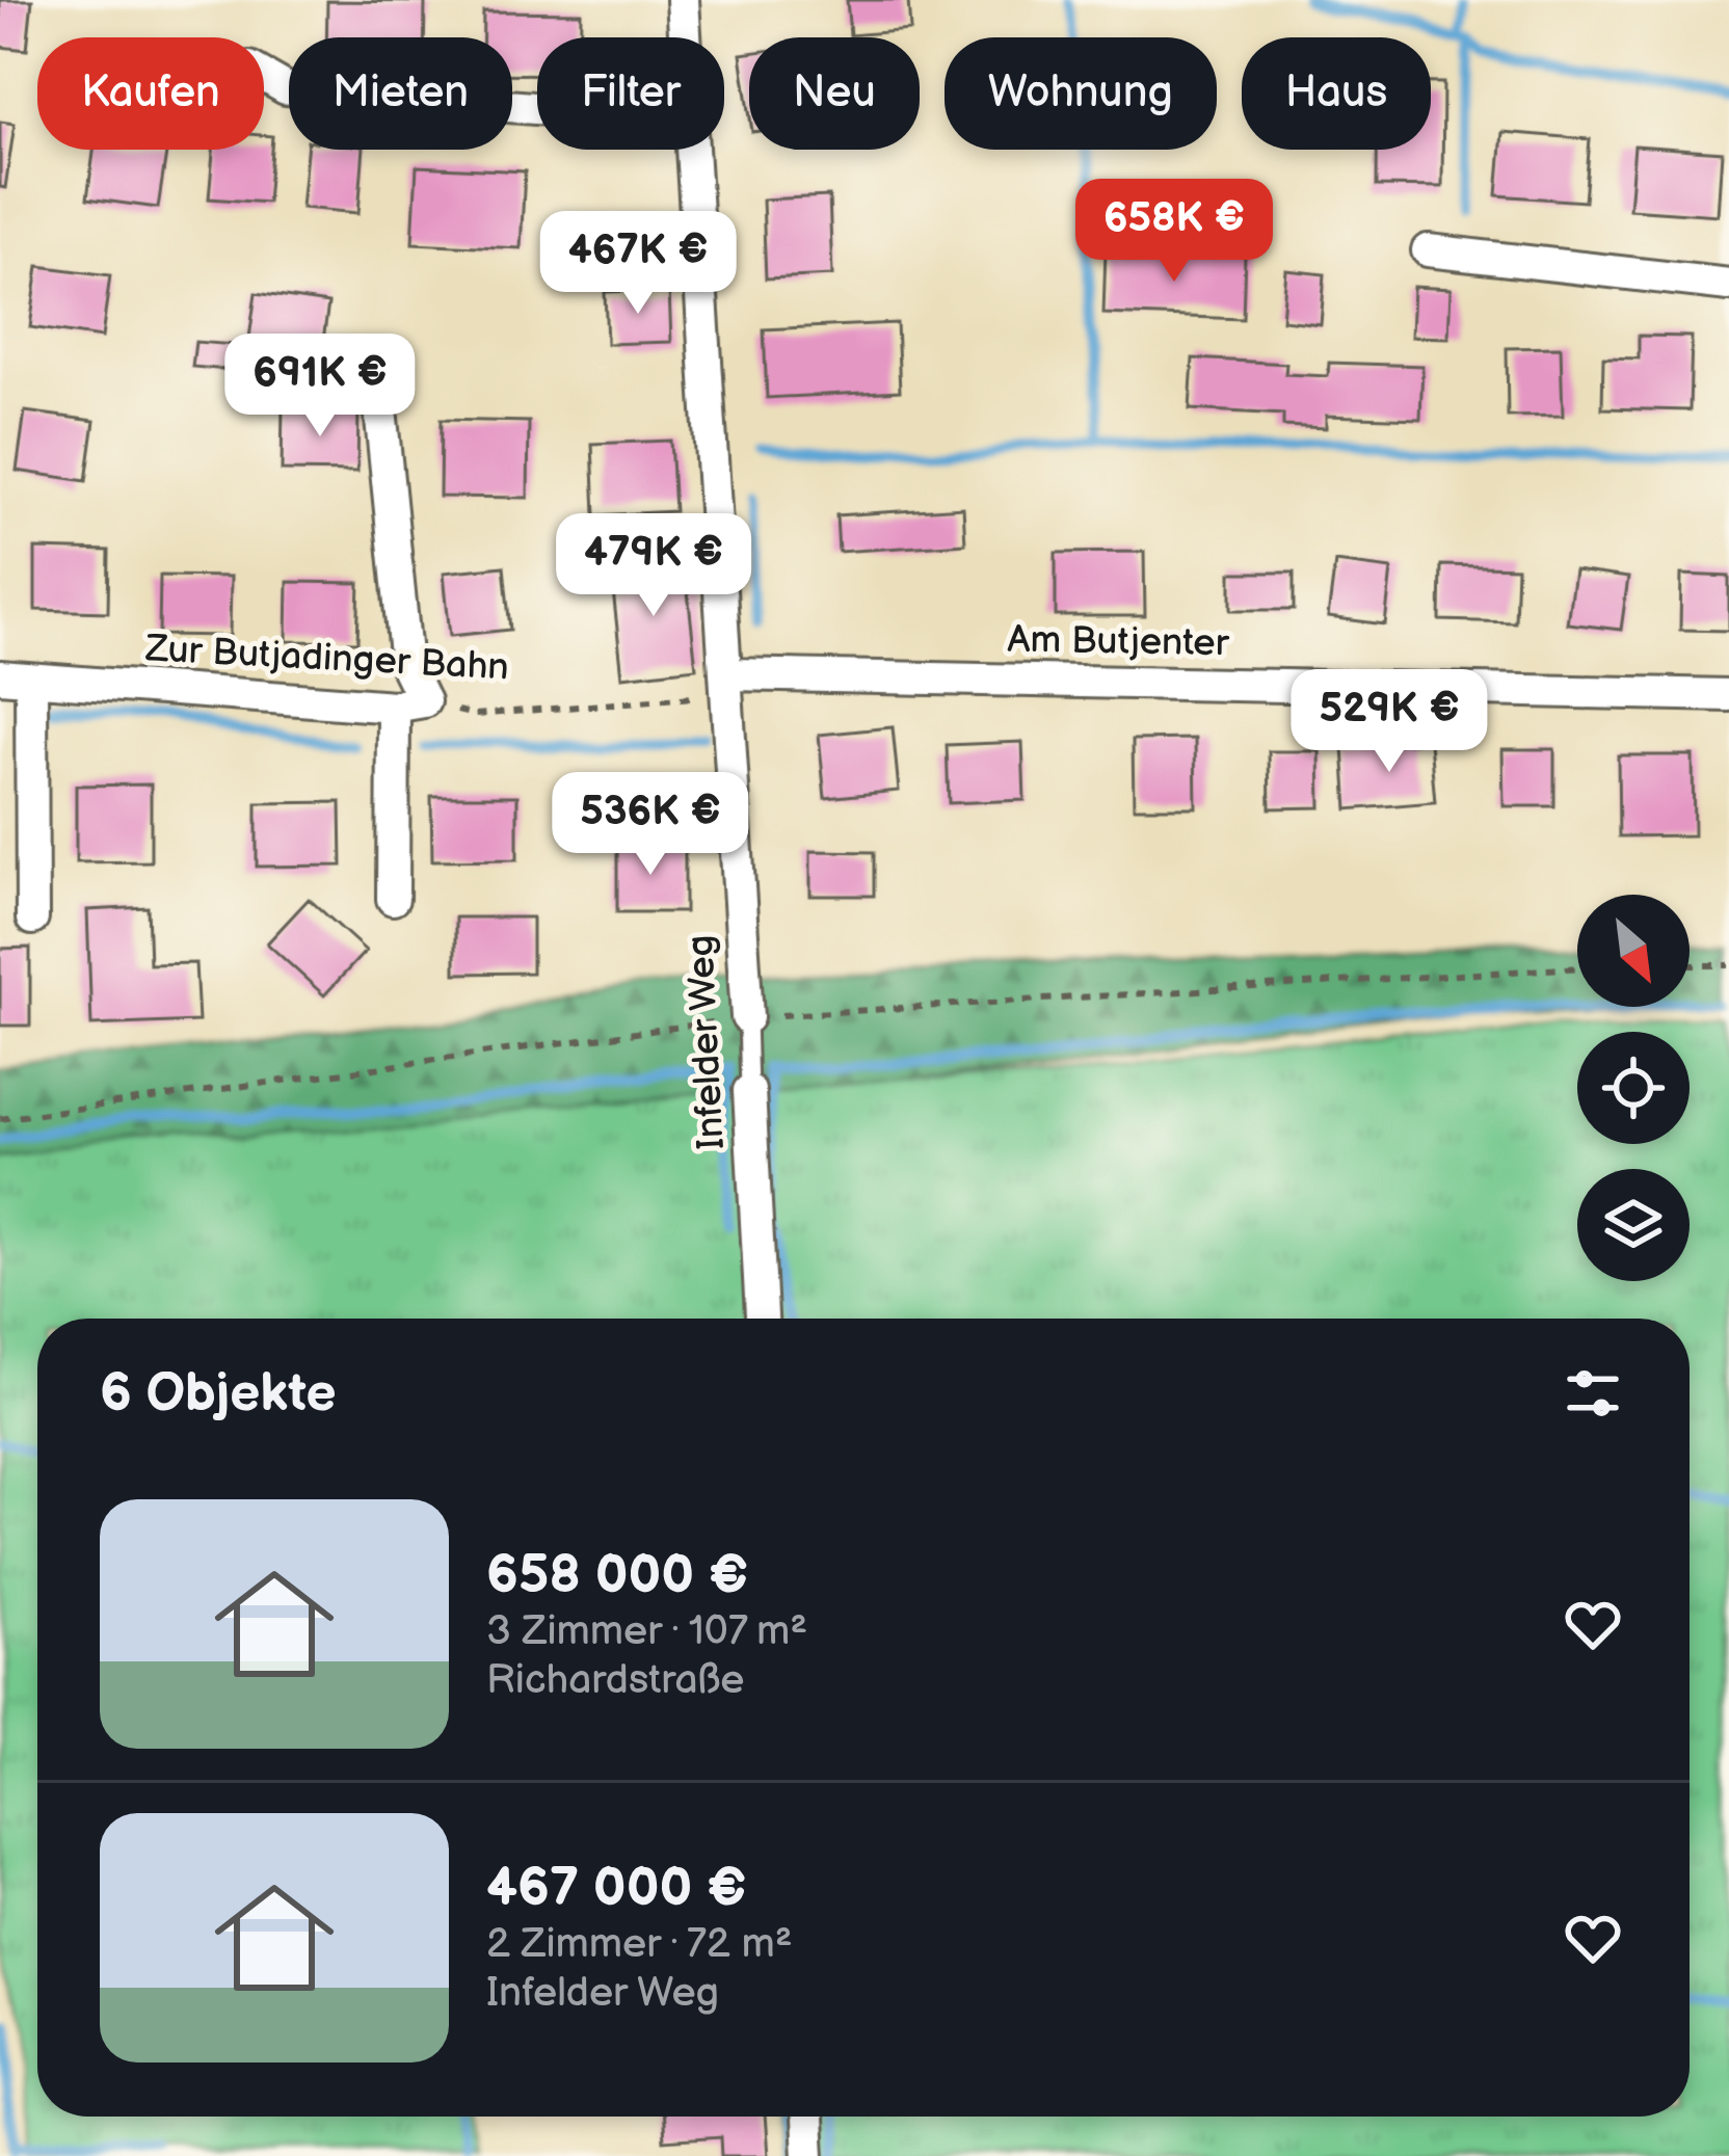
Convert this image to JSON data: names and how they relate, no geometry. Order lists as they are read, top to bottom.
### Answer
{
  "streets": {
    "street": ["Am Butjenter", "Zur Butjadinger Bahn", "Infelder Weg"]
  },
  "crossings": [
    ["Am Butjenter", "Zur Butjadinger Bahn"],
    ["Am Butjenter", "Infelder Weg"],
    ["Zur Butjadinger Bahn", "Infelder Weg"]
  ],
  "north": "bottom right",
  "page": {
    "chip": [
      "Kaufen",
      "Mieten",
      "Filter",
      "Neu",
      "Wohnung",
      "Haus"
    ],
    "price": [
      "658K €",
      "467K €",
      "691K €",
      "479K €",
      "529K €",
      "536K €"
    ],
    "heading": "6 Objekte",
    "list": [
      {
        "name": "658 000 €",
        "note": "3 Zimmer · 107 m² · Richardstraße"
      },
      {
        "name": "467 000 €",
        "note": "2 Zimmer · 72 m² · Infelder Weg"
      }
    ]
  }
}
